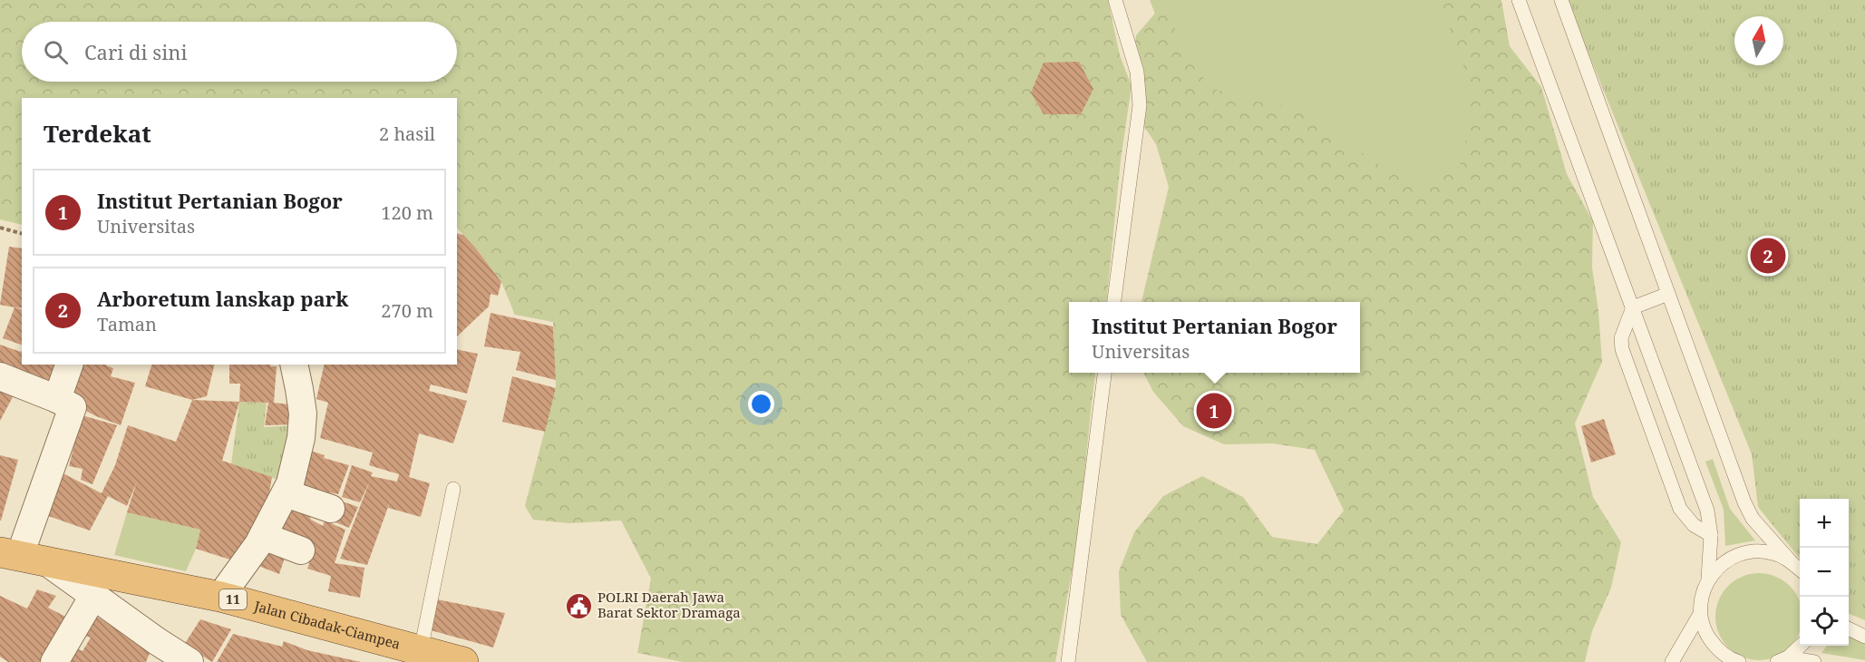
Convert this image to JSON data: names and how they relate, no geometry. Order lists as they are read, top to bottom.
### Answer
{
  "streets": {
    "highway": ["11", "Jalan Cibadak-Ciampea"]
  },
  "places": {
    "public building": ["POLRI Daerah Jawa Barat Sektor Dramaga"]
  },
  "north": "top",
  "page": {
    "search": "Cari di sini",
    "heading": ["Terdekat", "2 hasil"],
    "list": [
      {
        "mark": "1",
        "name": "Institut Pertanian Bogor",
        "note": "Universitas",
        "value": "120 m"
      },
      {
        "mark": "2",
        "name": "Arboretum lanskap park",
        "note": "Taman",
        "value": "270 m"
      }
    ],
    "pins": ["2", "1"],
    "popup": ["Institut Pertanian Bogor", "Universitas"],
    "map_buttons": ["+", "−"]
  }
}
